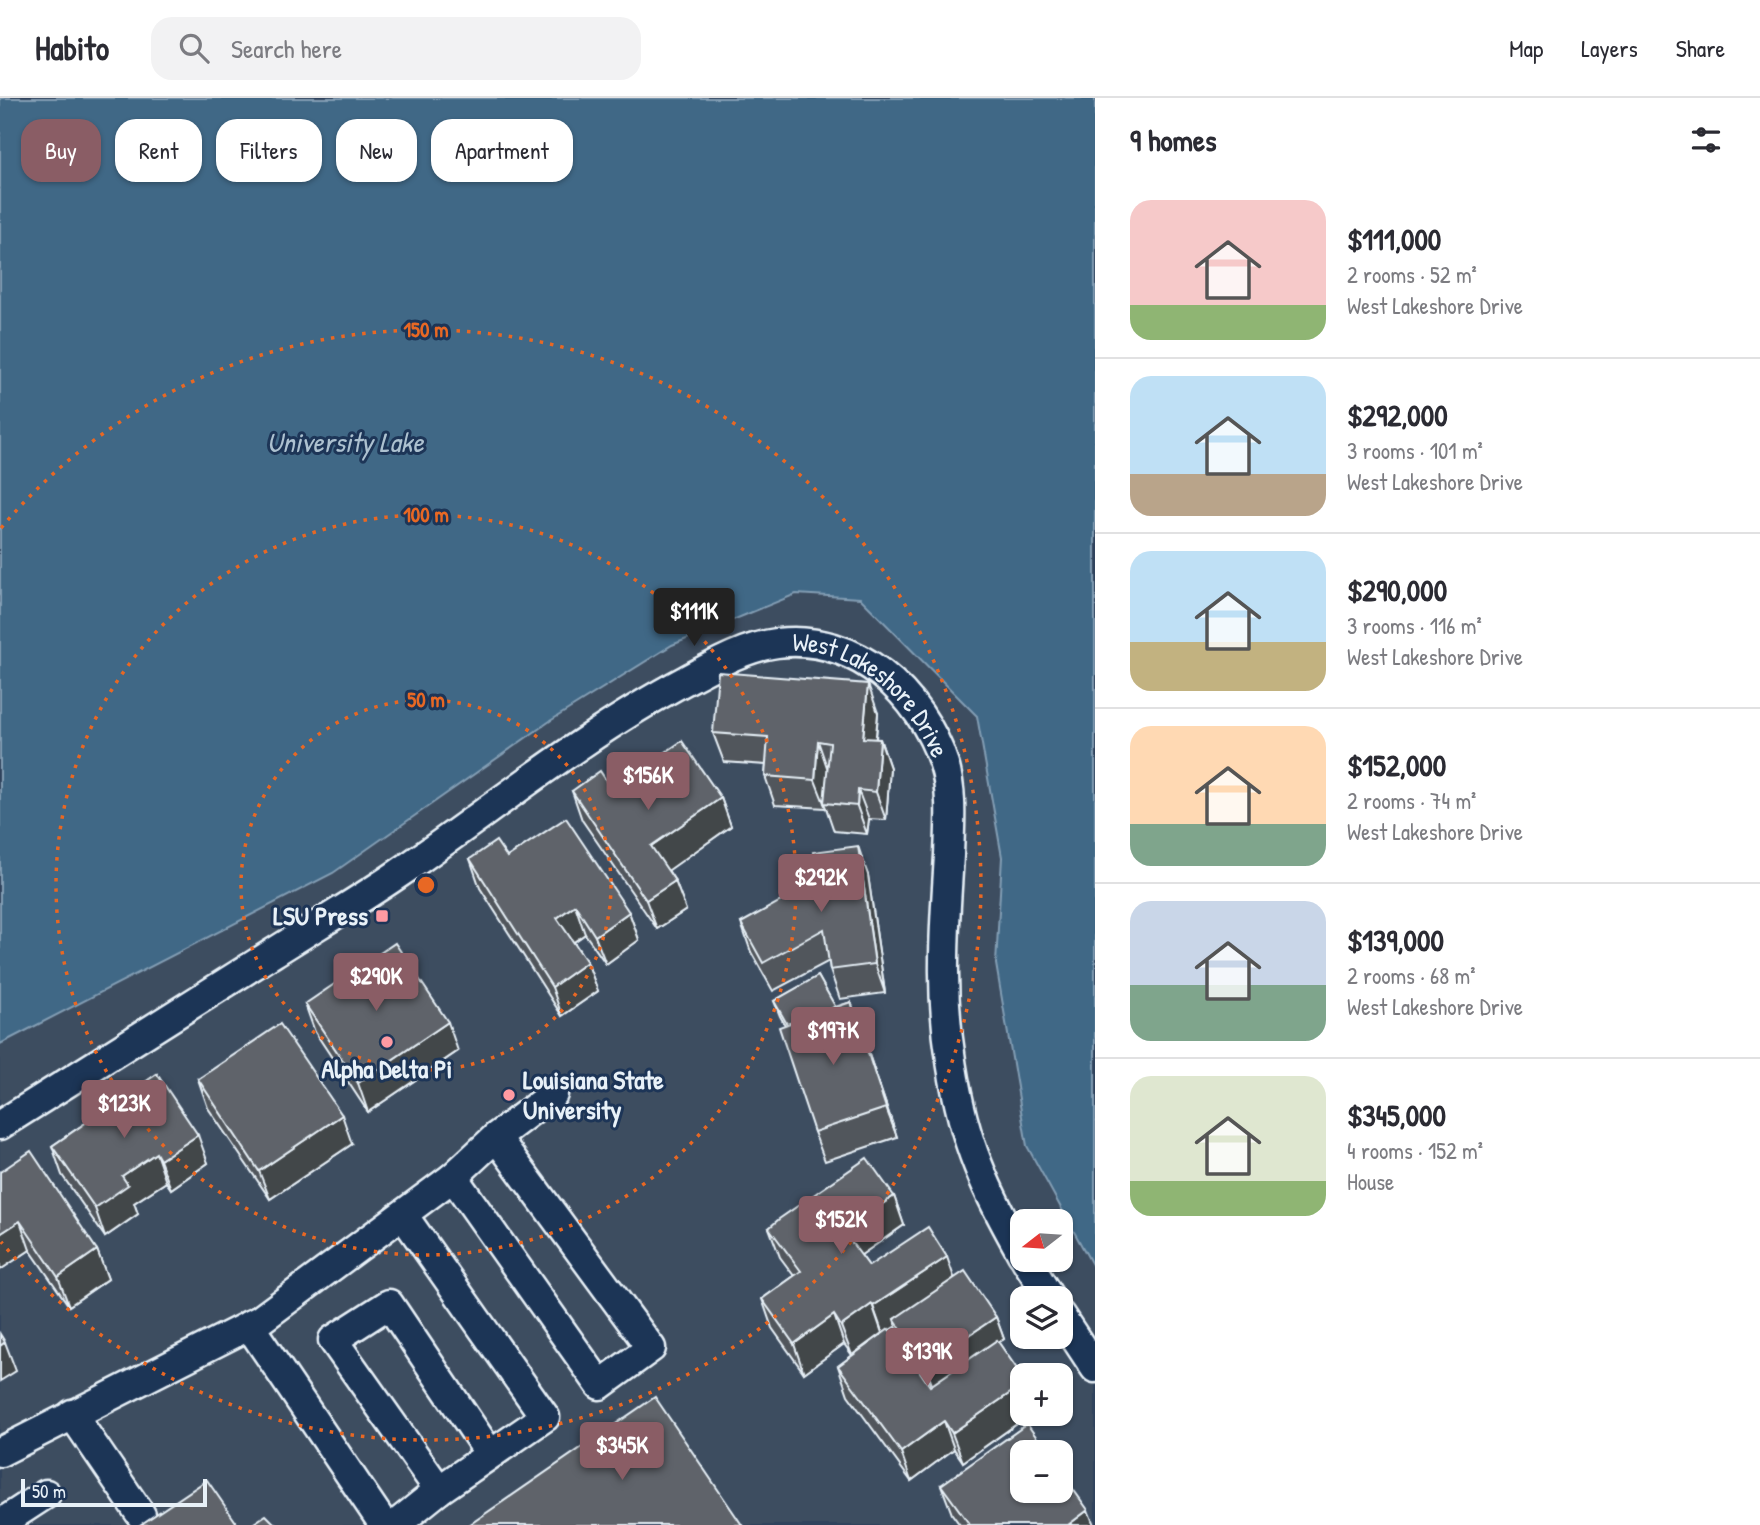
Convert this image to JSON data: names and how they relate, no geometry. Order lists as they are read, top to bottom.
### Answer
{
  "streets": {
    "street": ["West Lakeshore Drive"]
  },
  "water": ["University Lake"],
  "places": {
    "transit": ["LSU Press"],
    "other": ["Alpha Delta Pi", "Louisiana State University"]
  },
  "scale_bar": "50 m",
  "north": "left",
  "page": {
    "header": "Habito",
    "search": "Search here",
    "nav": ["Map", "Layers", "Share"],
    "heading": "9 homes",
    "chip": [
      "Buy",
      "Rent",
      "Filters",
      "New",
      "Apartment"
    ],
    "list": [
      {
        "name": "$111,000",
        "note": "2 rooms · 52 m² · West Lakeshore Drive"
      },
      {
        "name": "$292,000",
        "note": "3 rooms · 101 m² · West Lakeshore Drive"
      },
      {
        "name": "$290,000",
        "note": "3 rooms · 116 m² · West Lakeshore Drive"
      },
      {
        "name": "$152,000",
        "note": "2 rooms · 74 m² · West Lakeshore Drive"
      },
      {
        "name": "$139,000",
        "note": "2 rooms · 68 m² · West Lakeshore Drive"
      },
      {
        "name": "$345,000",
        "note": "4 rooms · 152 m² · House"
      }
    ],
    "price": [
      "$111K",
      "$156K",
      "$292K",
      "$290K",
      "$197K",
      "$123K",
      "$152K",
      "$139K",
      "$345K"
    ],
    "map_buttons": ["+", "−"],
    "scale": "50 m"
  },
  "rings": ["150 m", "100 m", "50 m"]
}
